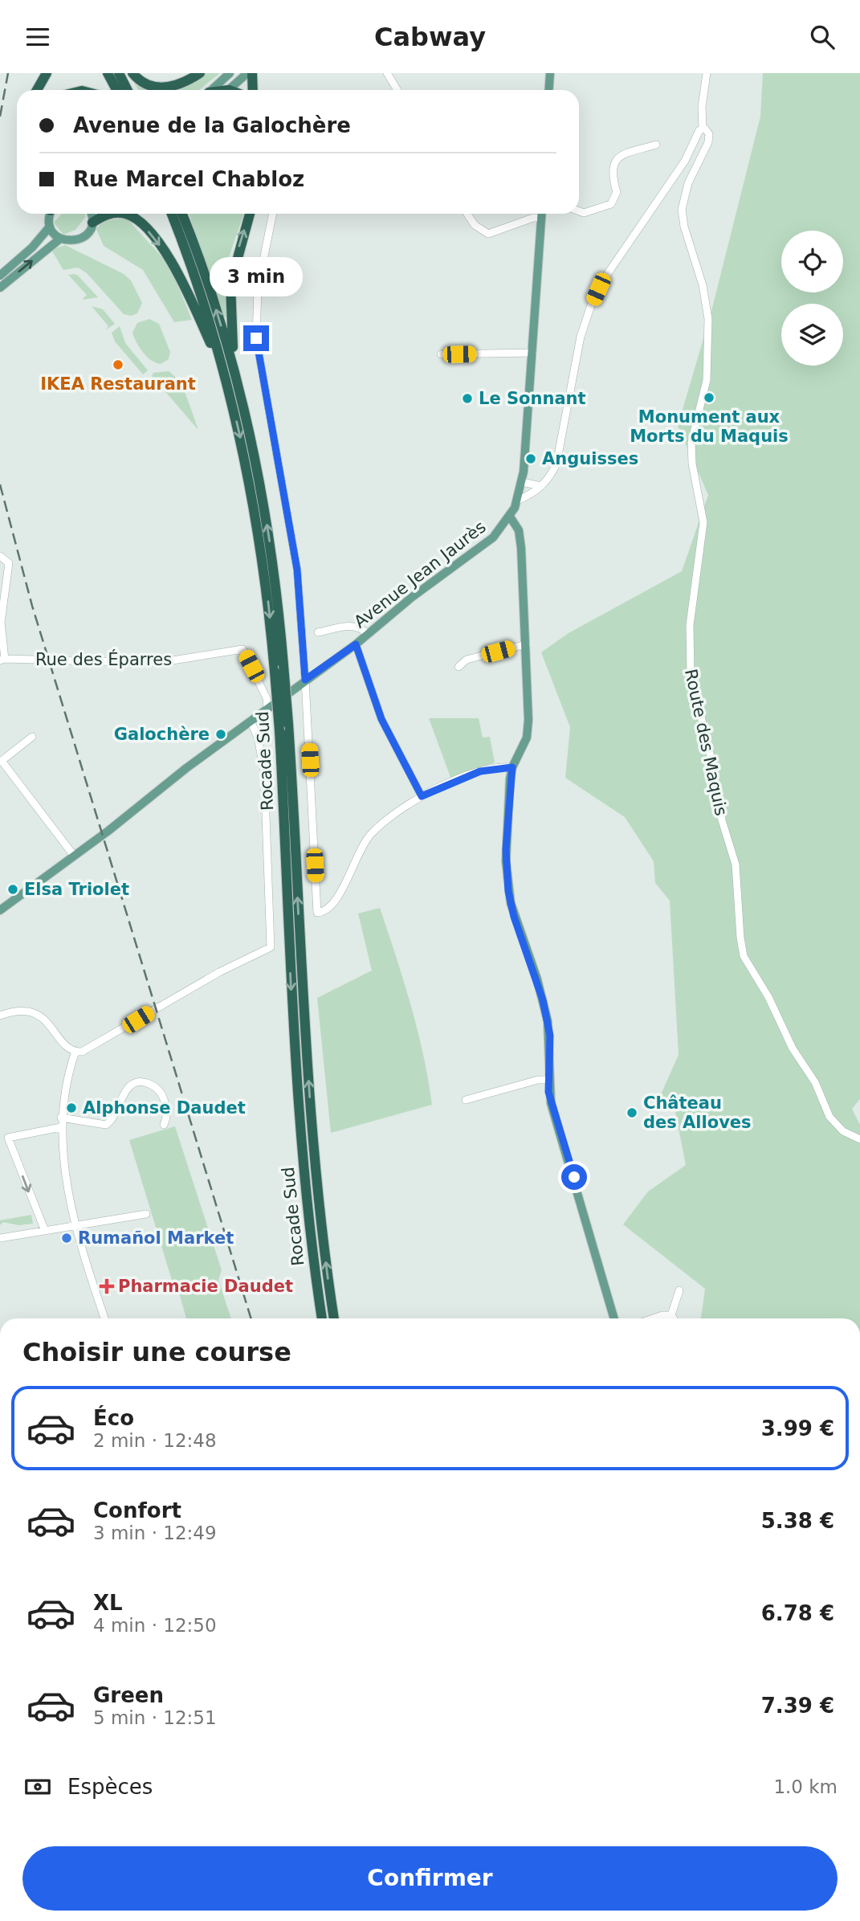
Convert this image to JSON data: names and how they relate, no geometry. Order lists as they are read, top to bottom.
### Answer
{
  "streets": {
    "highway": ["Rocade Sud"],
    "main road": ["Avenue Jean Jaurès"],
    "street": ["Rue des Éparres", "Route des Maquis"]
  },
  "crossings": [
    ["Avenue Jean Jaurès", "Rue des Éparres"]
  ],
  "places": {
    "other": [
      "IKEA Restaurant",
      "Monument aux Morts du Maquis",
      "Le Sonnant",
      "Anguisses",
      "Galochère",
      "Elsa Triolet",
      "Alphonse Daudet",
      "Château des Alloves",
      "Rumañol Market"
    ],
    "health": ["Pharmacie Daudet"]
  },
  "page": {
    "header": "Cabway",
    "banner": ["Avenue de la Galochère", "Rue Marcel Chabloz"],
    "bubble": "3 min",
    "heading": "Choisir une course",
    "list": [
      {
        "name": "Éco",
        "note": "2 min · 12:48",
        "value": "3.99 €"
      },
      {
        "name": "Confort",
        "note": "3 min · 12:49",
        "value": "5.38 €"
      },
      {
        "name": "XL",
        "note": "4 min · 12:50",
        "value": "6.78 €"
      },
      {
        "name": "Green",
        "note": "5 min · 12:51",
        "value": "7.39 €"
      }
    ],
    "pay": ["Espèces", "1.0 km"],
    "buttons": "Confirmer"
  }
}
